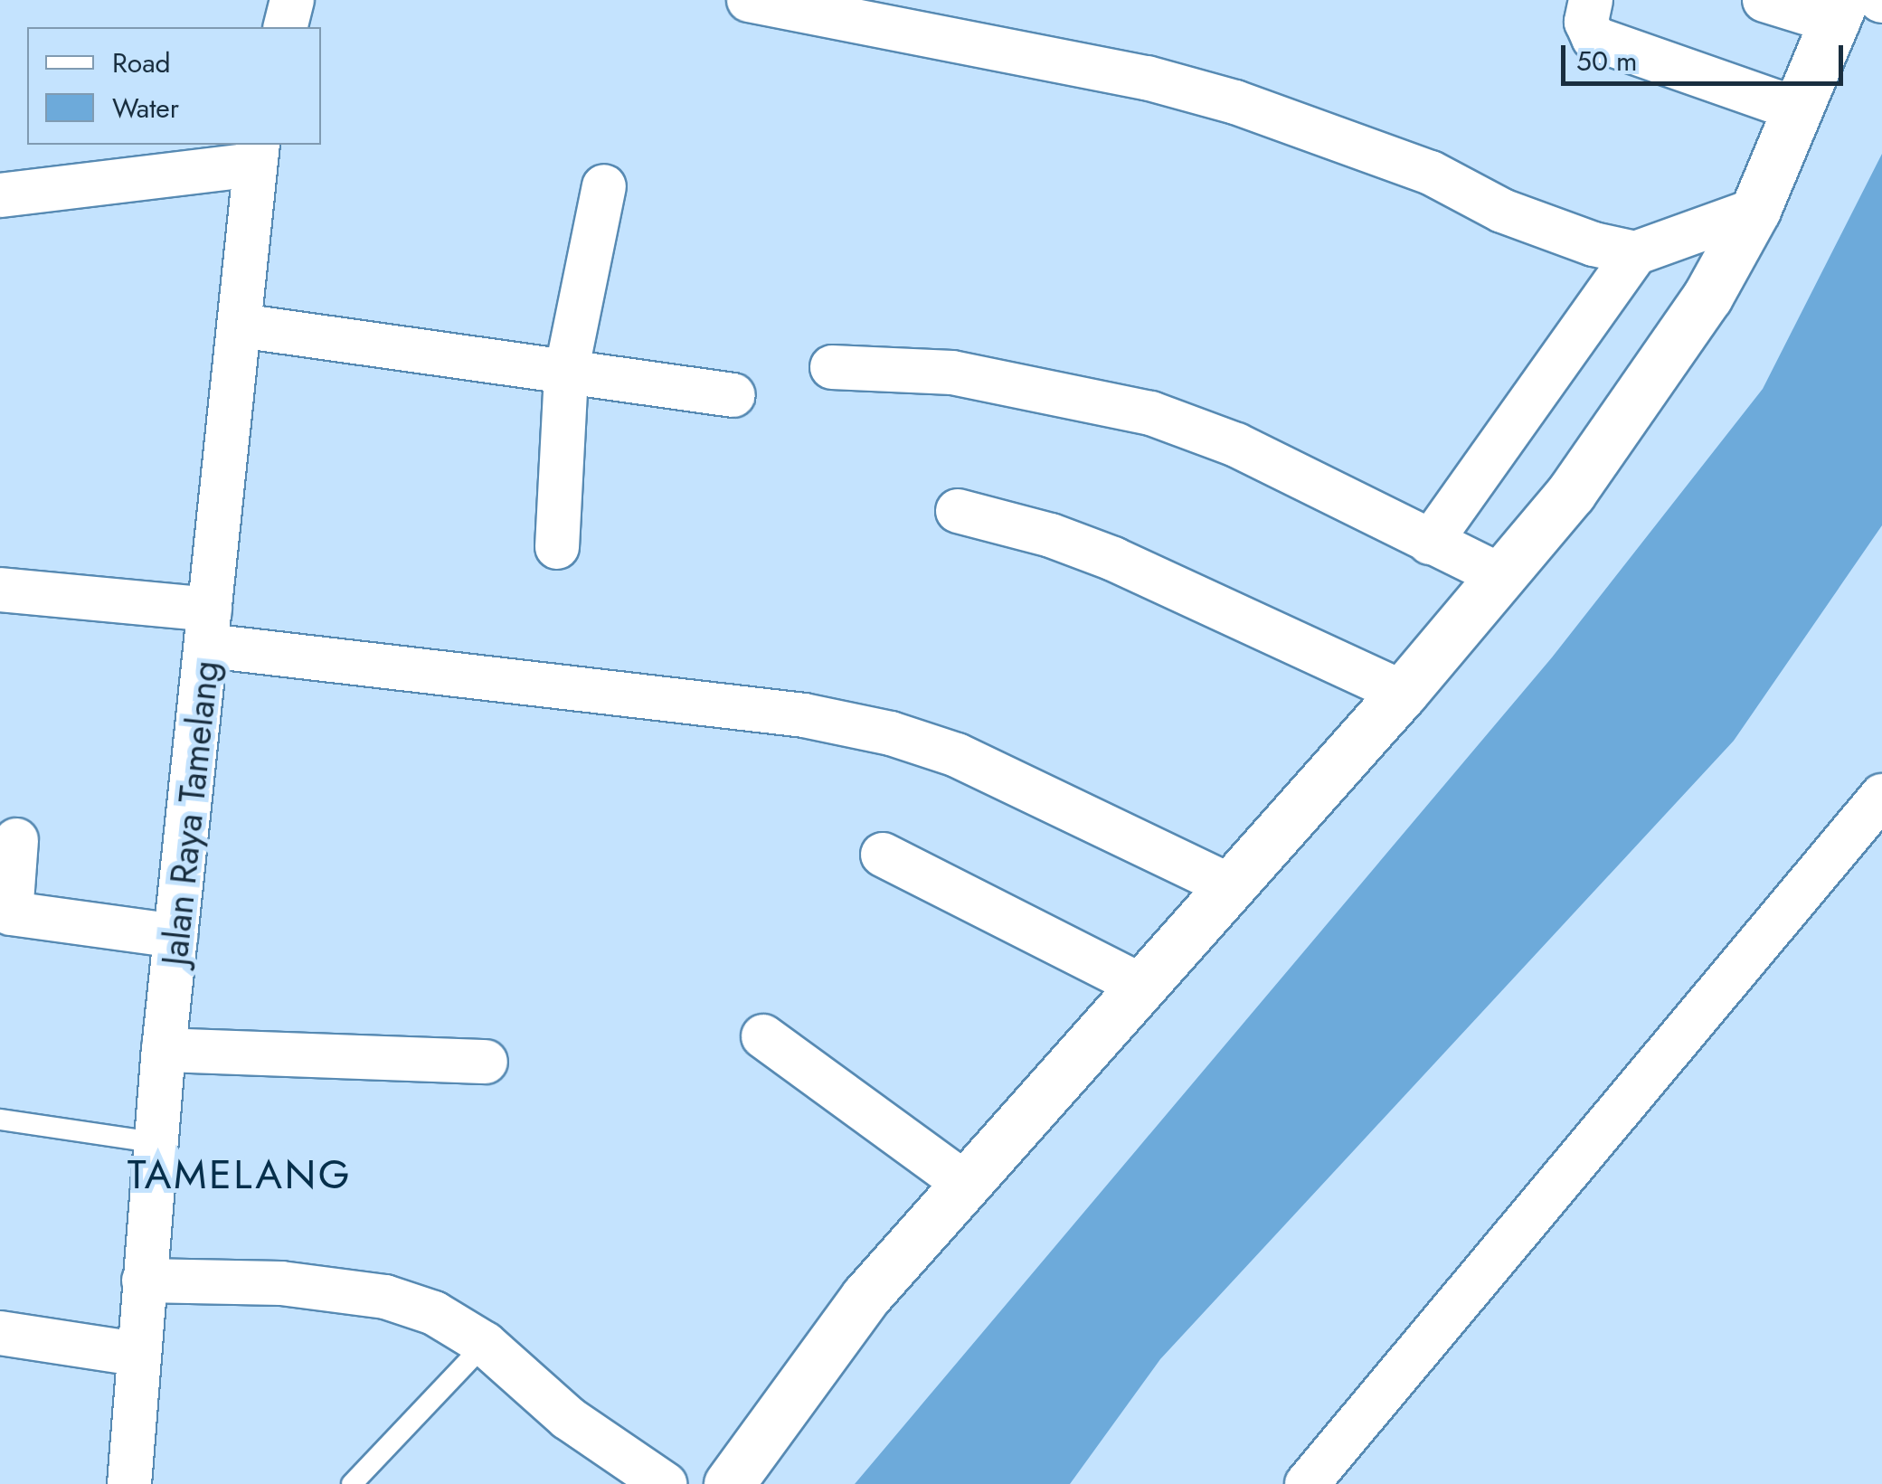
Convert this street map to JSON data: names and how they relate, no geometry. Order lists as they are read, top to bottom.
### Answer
{
  "streets": {
    "street": ["Jalan Raya Tamelang"]
  },
  "districts": ["TAMELANG"],
  "legend": ["Road", "Water"],
  "scale_bar": "50 m"
}
